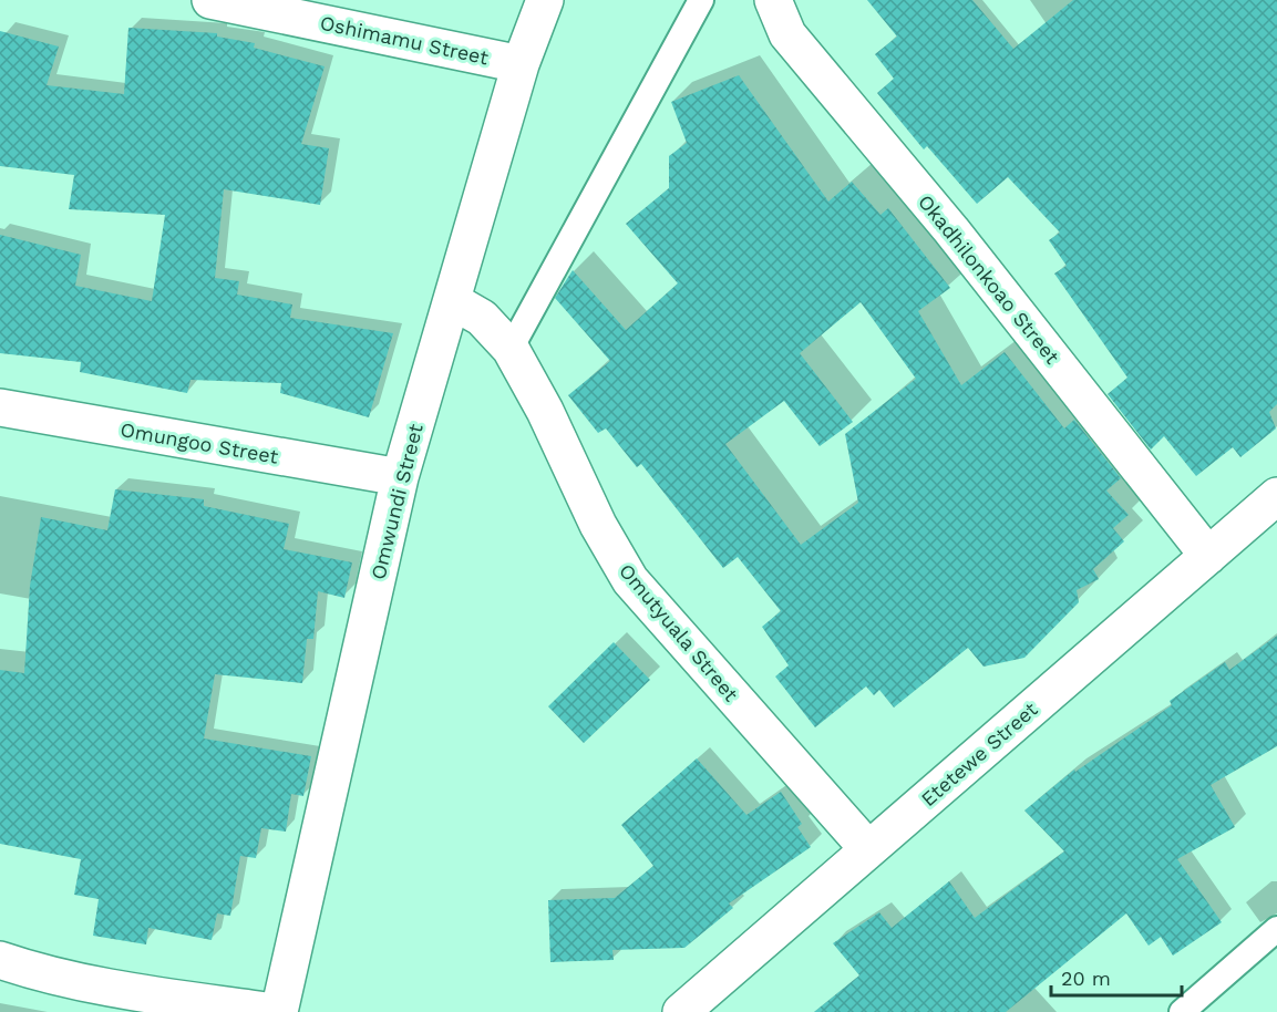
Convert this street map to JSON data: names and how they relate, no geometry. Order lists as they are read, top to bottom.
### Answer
{
  "streets": {
    "street": [
      "Oshimamu Street",
      "Okadhilonkoao Street",
      "Omungoo Street",
      "Omwundi Street",
      "Omutyuala Street",
      "Etetewe Street"
    ]
  },
  "crossings": [
    ["Oshimamu Street", "Omwundi Street"],
    ["Okadhilonkoao Street", "Etetewe Street"],
    ["Omungoo Street", "Omwundi Street"],
    ["Omwundi Street", "Omutyuala Street"],
    ["Omutyuala Street", "Etetewe Street"]
  ],
  "scale_bar": "20 m"
}
